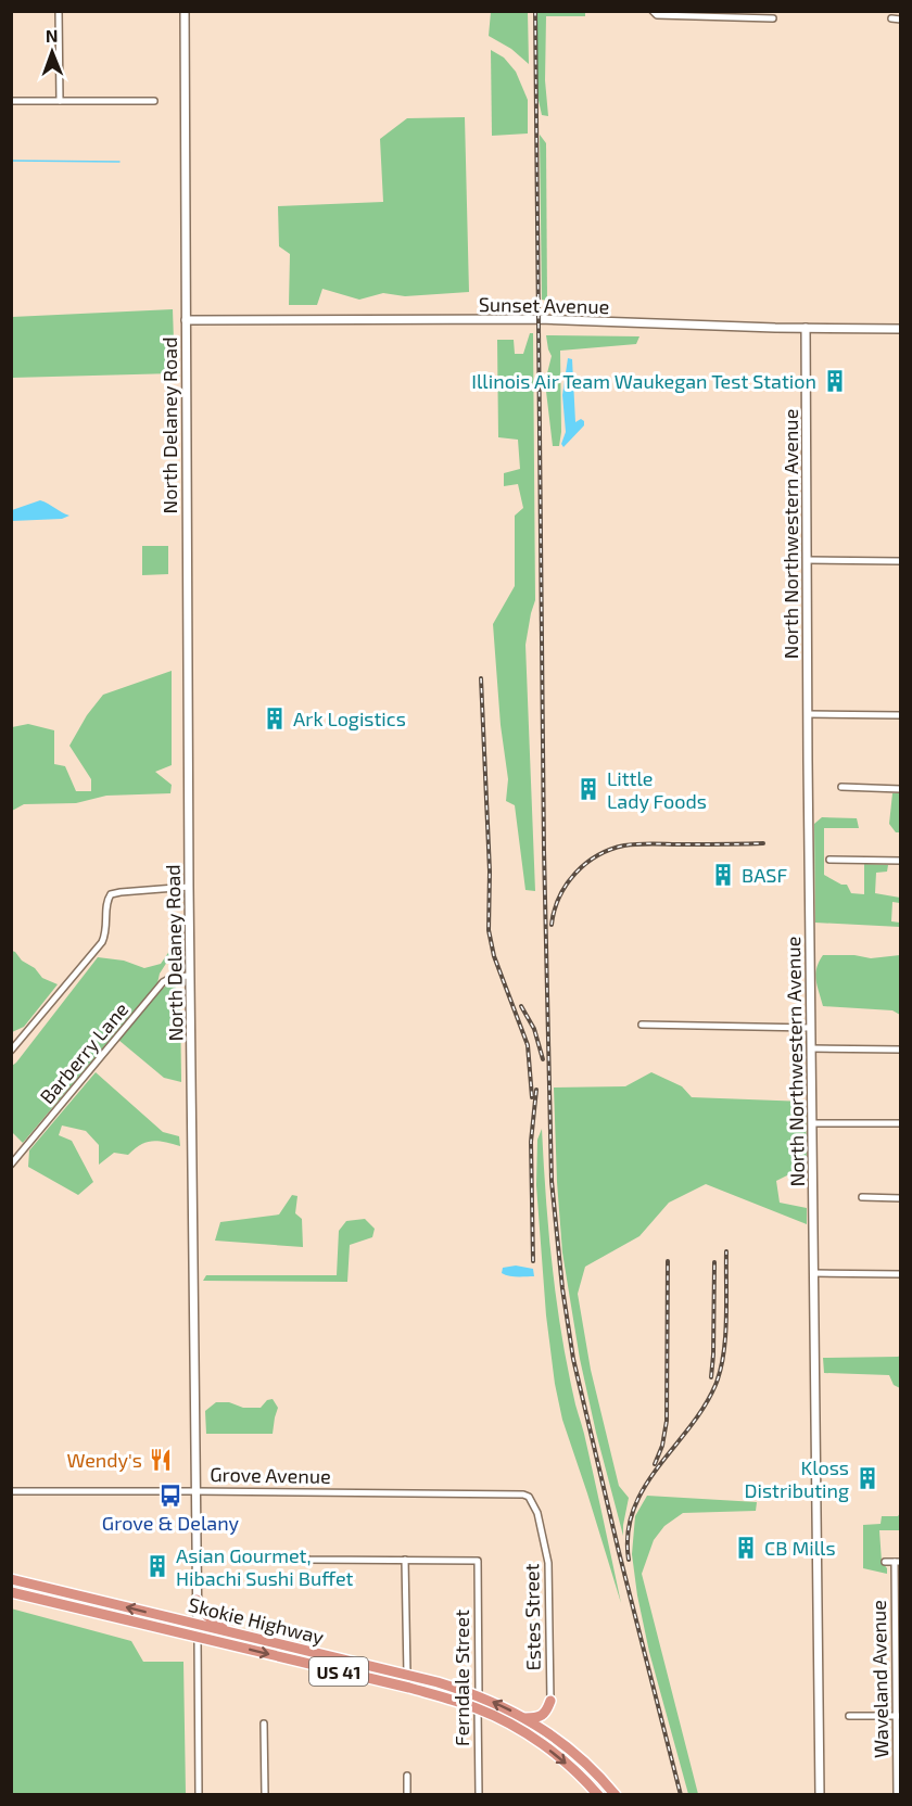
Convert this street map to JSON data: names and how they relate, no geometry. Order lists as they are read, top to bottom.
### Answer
{
  "streets": {
    "highway": ["Skokie Highway", "US 41"],
    "street": [
      "Sunset Avenue",
      "North Delaney Road",
      "North Northwestern Avenue",
      "Barberry Lane",
      "Grove Avenue",
      "Estes Street",
      "Ferndale Street",
      "Waveland Avenue"
    ]
  },
  "crossings": [
    ["Sunset Avenue", "North Delaney Road"],
    ["Sunset Avenue", "North Northwestern Avenue"],
    ["North Delaney Road", "Barberry Lane"],
    ["North Delaney Road", "Grove Avenue"],
    ["North Delaney Road", "Skokie Highway"],
    ["Grove Avenue", "Estes Street"],
    ["Skokie Highway", "Ferndale Street"]
  ],
  "places": {
    "building": [
      "Illinois Air Team Waukegan Test Station",
      "Ark Logistics",
      "Little Lady Foods",
      "BASF",
      "Kloss Distributing",
      "CB Mills",
      "Asian Gourmet, Hibachi Sushi Buffet"
    ],
    "restaurant": ["Wendy's"],
    "bus stop": ["Grove & Delany"]
  },
  "north": "top"
}
